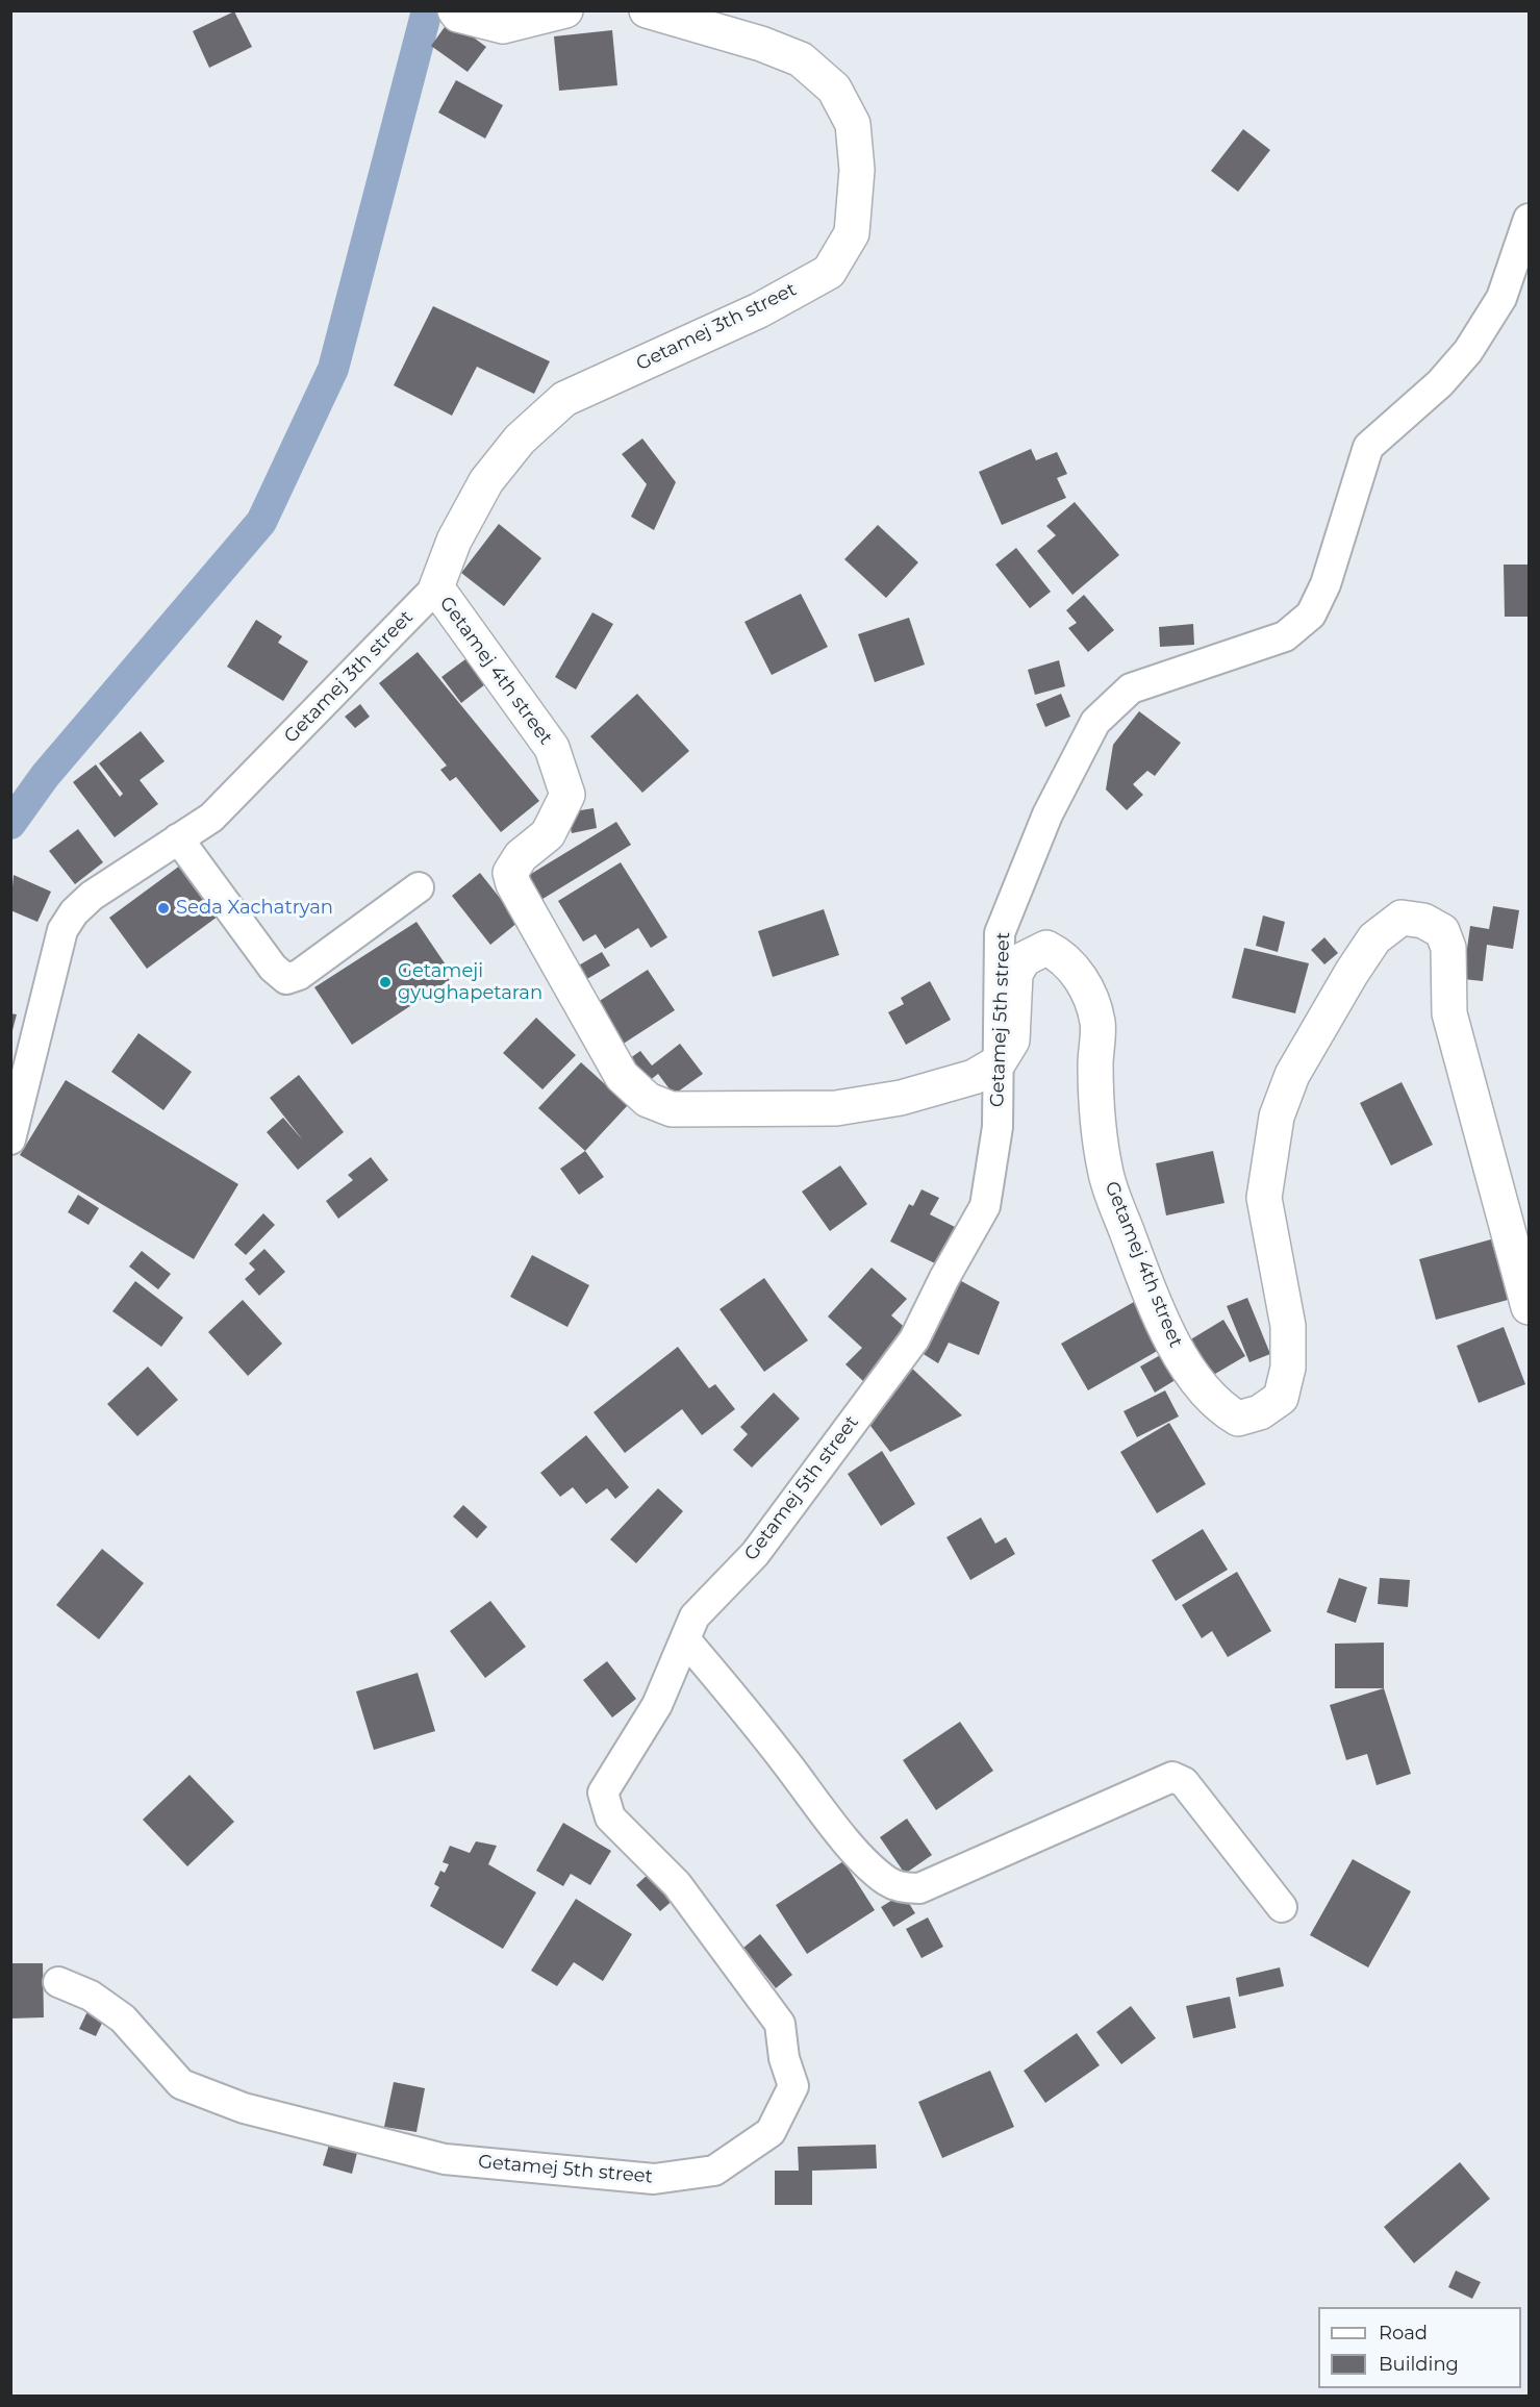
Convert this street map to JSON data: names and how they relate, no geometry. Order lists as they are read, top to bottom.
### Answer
{
  "streets": {
    "street": ["Getamej 3th street", "Getamej 4th street", "Getamej 5th street"]
  },
  "crossings": [
    ["Getamej 3th street", "Getamej 4th street"],
    ["Getamej 4th street", "Getamej 5th street"]
  ],
  "places": ["Seda Xachatryan", "Getameji gyughapetaran"],
  "legend": ["Road", "Building"]
}
